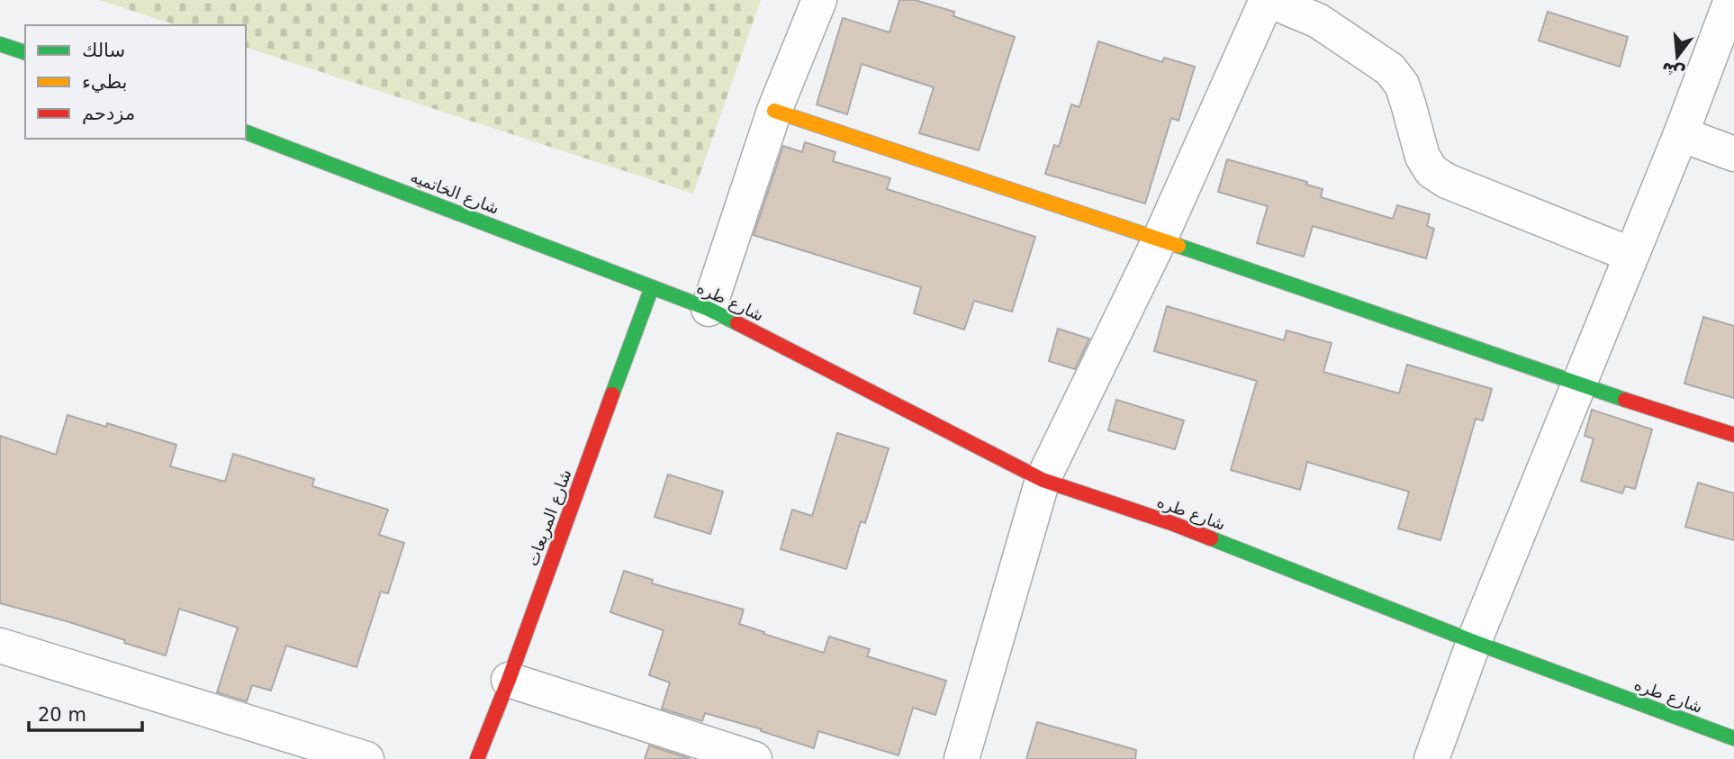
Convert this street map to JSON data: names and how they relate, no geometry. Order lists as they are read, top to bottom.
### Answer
{
  "streets": {
    "main road": ["شارع الخاتميه", "شارع طره", "شارع المربعات"]
  },
  "crossings": [
    ["شارع الخاتميه", "شارع طره"],
    ["شارع الخاتميه", "شارع المربعات"],
    ["شارع طره", "شارع المربعات"]
  ],
  "legend": ["سالك", "بطيء", "مزدحم"],
  "scale_bar": "20 m",
  "north": "bottom"
}
